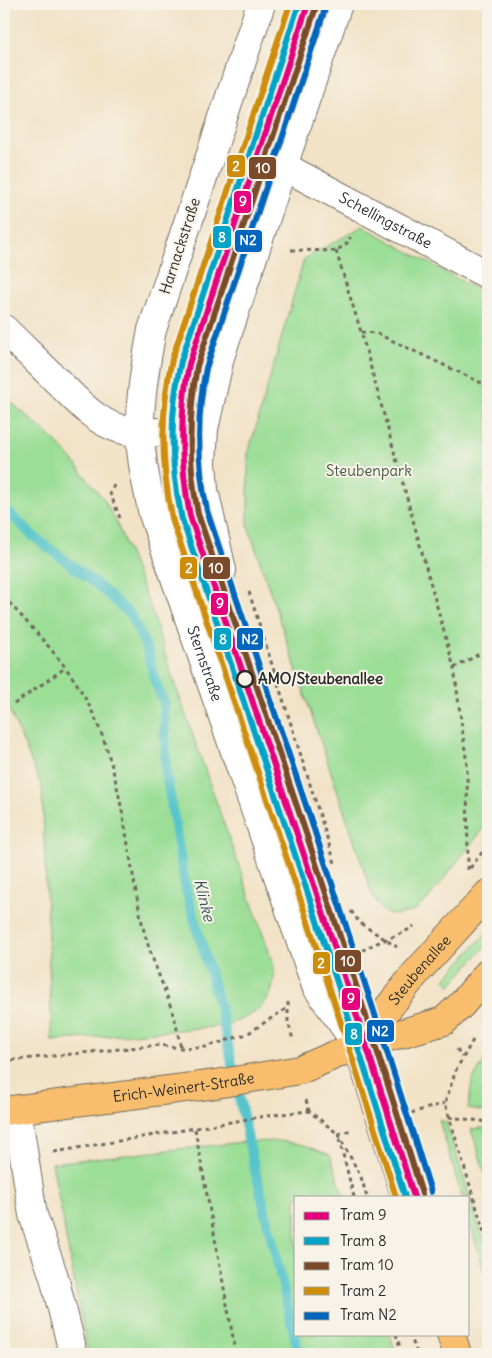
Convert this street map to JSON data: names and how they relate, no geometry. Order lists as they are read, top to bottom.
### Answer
{
  "streets": {
    "main road": ["Steubenallee", "Erich-Weinert-Straße"],
    "street": ["Schellingstraße", "Harnackstraße", "Sternstraße"]
  },
  "crossings": [
    ["Harnackstraße", "Sternstraße"],
    ["Sternstraße", "Steubenallee"],
    ["Sternstraße", "Erich-Weinert-Straße"],
    ["Steubenallee", "Erich-Weinert-Straße"]
  ],
  "water": ["Klinke"],
  "parks": ["Steubenpark"],
  "places": ["AMO/Steubenallee"],
  "lines": [
    "tram line 9",
    "tram line 8",
    "tram line 2",
    "tram line 10",
    "tram line N2"
  ],
  "legend": [
    "Tram 9",
    "Tram 8",
    "Tram 10",
    "Tram 2",
    "Tram N2"
  ]
}
